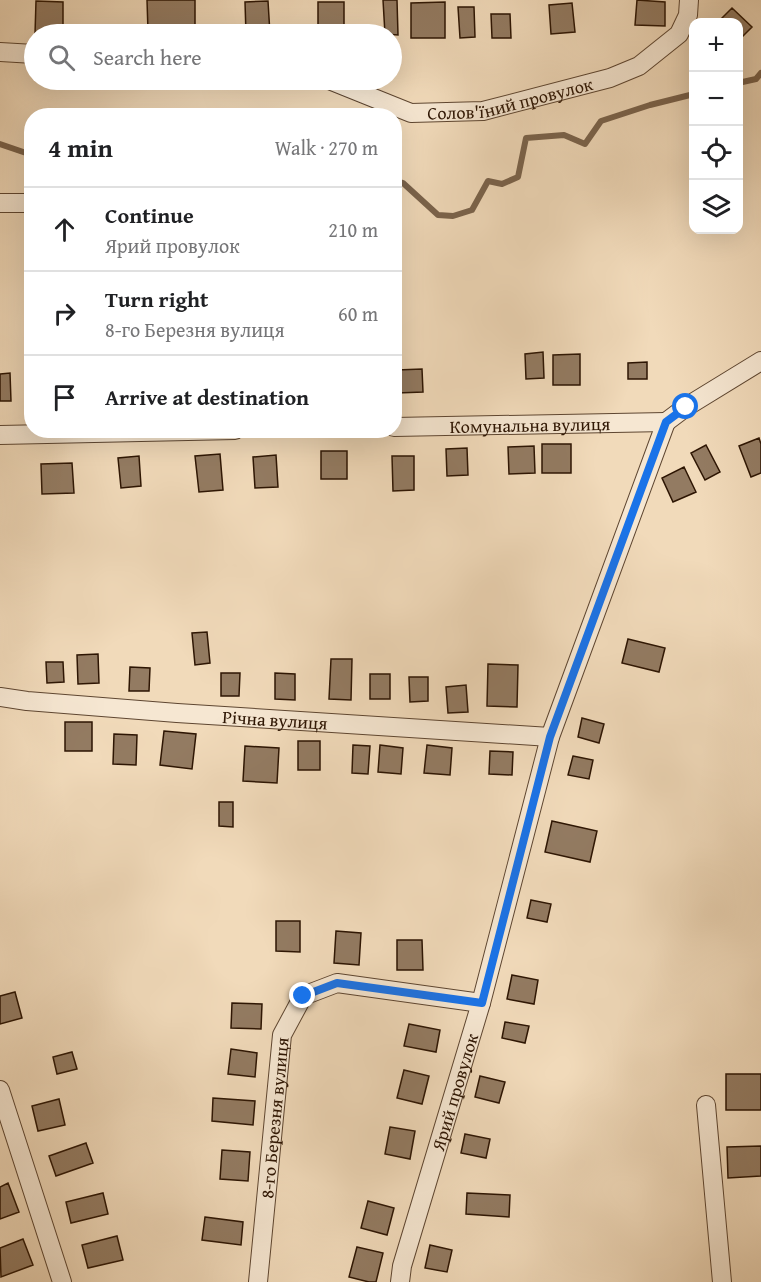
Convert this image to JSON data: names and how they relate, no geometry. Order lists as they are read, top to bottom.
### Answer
{
  "streets": {
    "street": [
      "Солов'їний провулок",
      "Комунальна вулиця",
      "Річна вулиця",
      "Ярий провулок",
      "8-го Березня вулиця"
    ]
  },
  "crossings": [
    ["Комунальна вулиця", "Ярий провулок"],
    ["Річна вулиця", "Ярий провулок"],
    ["Ярий провулок", "8-го Березня вулиця"]
  ],
  "page": {
    "map_buttons": ["+", "−"],
    "search": "Search here",
    "heading": ["4 min", "Walk · 270 m"],
    "list": [
      ["Continue", "Ярий провулок", "210 m"],
      ["Turn right", "8-го Березня вулиця", "60 m"],
      "Arrive at destination"
    ]
  }
}
